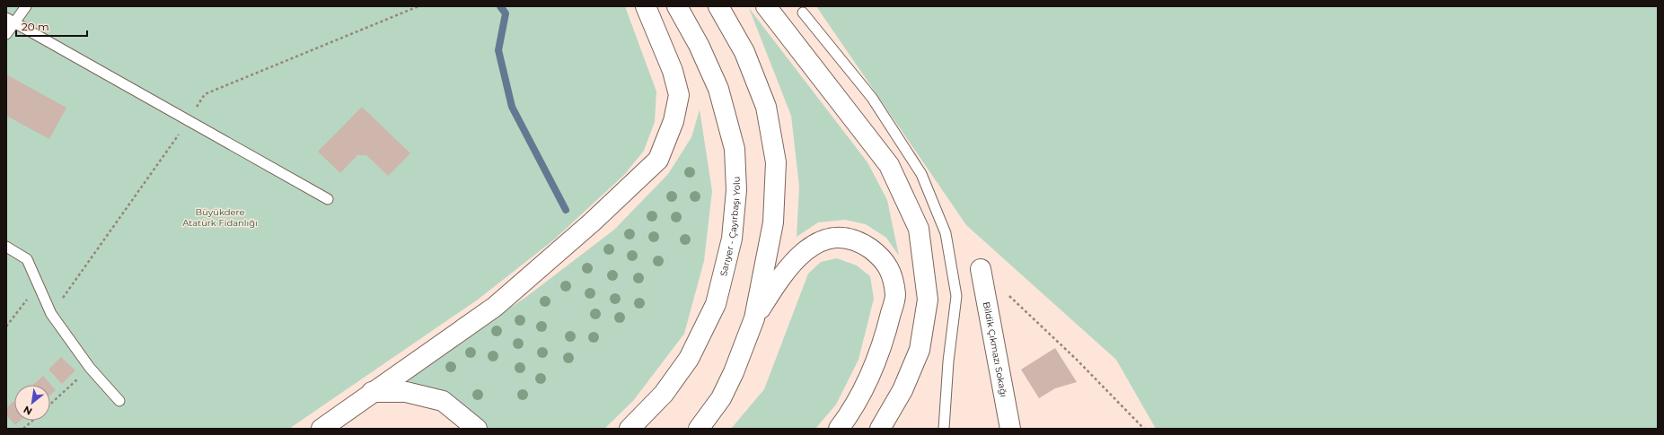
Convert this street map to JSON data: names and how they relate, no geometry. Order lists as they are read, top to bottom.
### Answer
{
  "streets": {
    "main road": ["Sarıyer - Çayırbaşı Yolu", "Bildik Çıkmazı Sokağı"]
  },
  "parks": ["Büyükdere Atatürk Fidanlığı"],
  "scale_bar": "20 m",
  "north": "bottom left"
}
